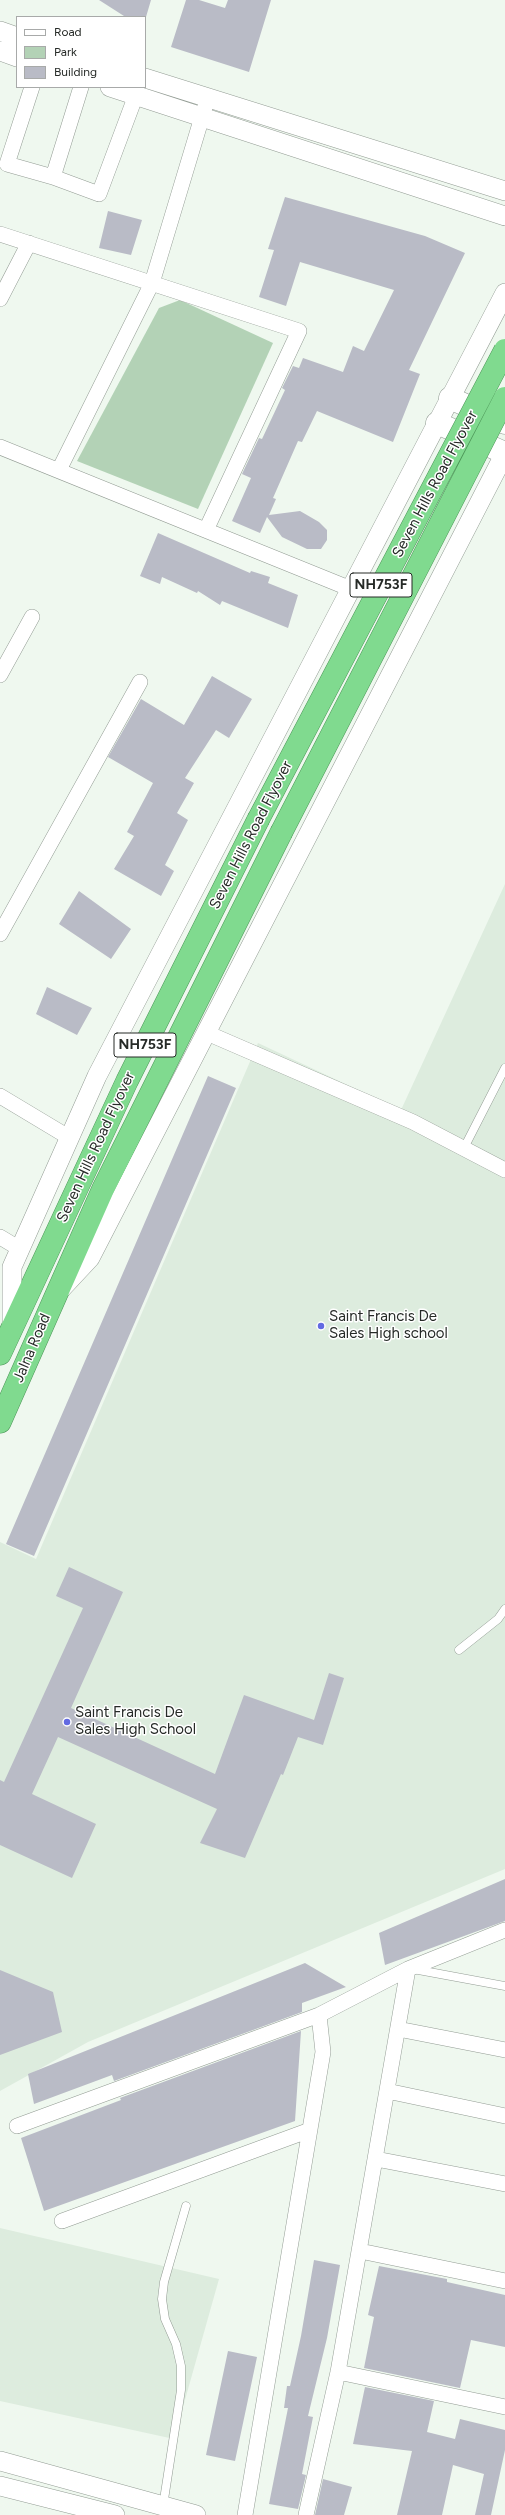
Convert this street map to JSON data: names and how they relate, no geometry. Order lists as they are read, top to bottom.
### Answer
{
  "streets": {
    "highway": ["Seven Hills Road Flyover", "NH753F", "Jalna Road"]
  },
  "crossings": [
    ["Seven Hills Road Flyover", "Jalna Road"]
  ],
  "places": ["Saint Francis De Sales High school", "Saint Francis De Sales High School"],
  "legend": ["Road", "Park", "Building"]
}
